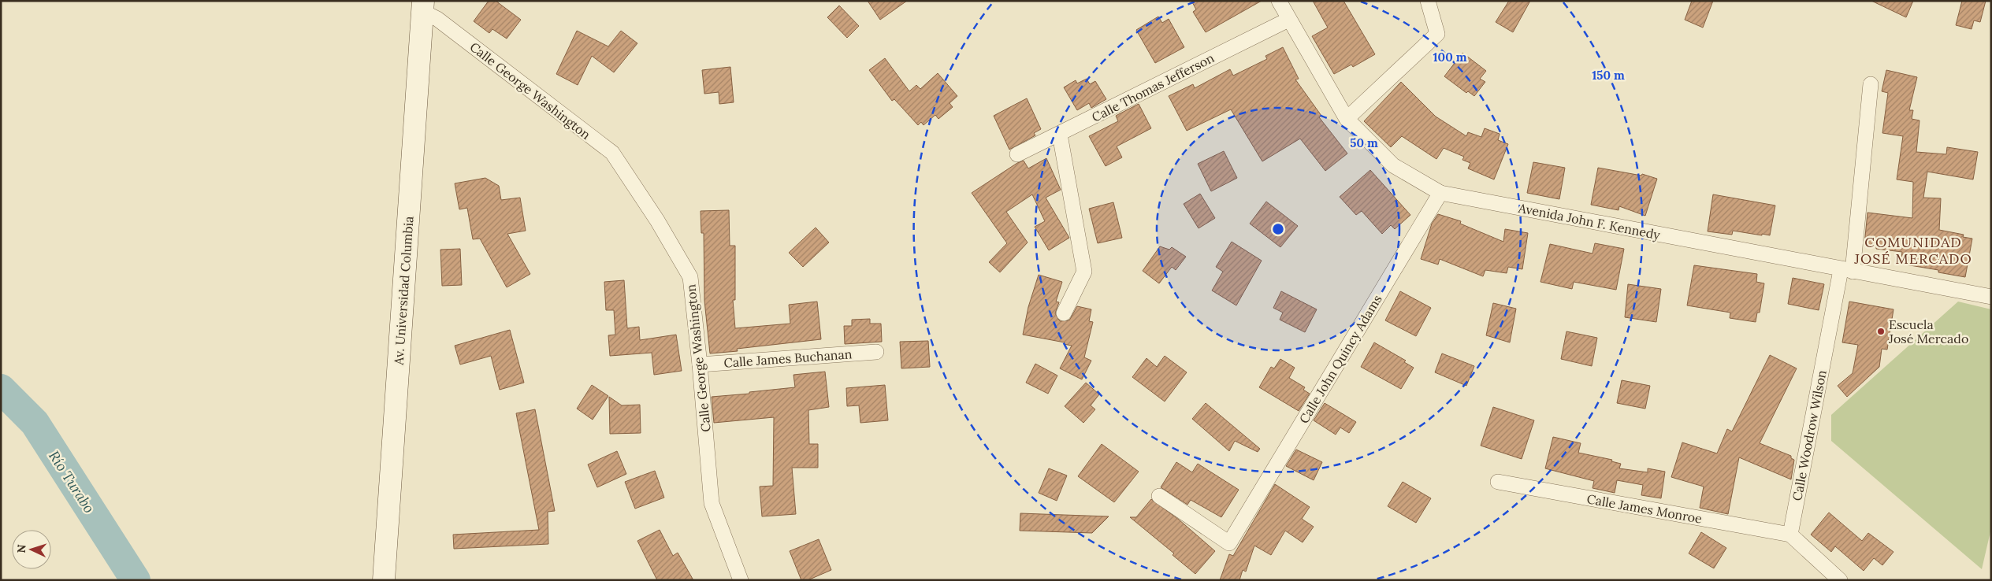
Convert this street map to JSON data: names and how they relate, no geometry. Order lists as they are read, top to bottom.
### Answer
{
  "streets": {
    "main road": ["Av. Universidad Columbia"],
    "street": [
      "Calle Thomas Jefferson",
      "Calle George Washington",
      "Avenida John F. Kennedy",
      "Calle James Buchanan",
      "Calle John Quincy Adams",
      "Calle Woodrow Wilson",
      "Calle James Monroe"
    ]
  },
  "crossings": [
    ["Calle Thomas Jefferson", "Avenida John F. Kennedy"],
    ["Calle George Washington", "Av. Universidad Columbia"],
    ["Calle George Washington", "Calle James Buchanan"],
    ["Avenida John F. Kennedy", "Calle John Quincy Adams"],
    ["Avenida John F. Kennedy", "Calle Woodrow Wilson"],
    ["Calle Woodrow Wilson", "Calle James Monroe"]
  ],
  "districts": ["COMUNIDAD JOSÉ MERCADO"],
  "water": ["Río Turabo"],
  "places": ["Escuela José Mercado"],
  "north": "left",
  "rings": ["100 m", "150 m", "50 m"]
}
